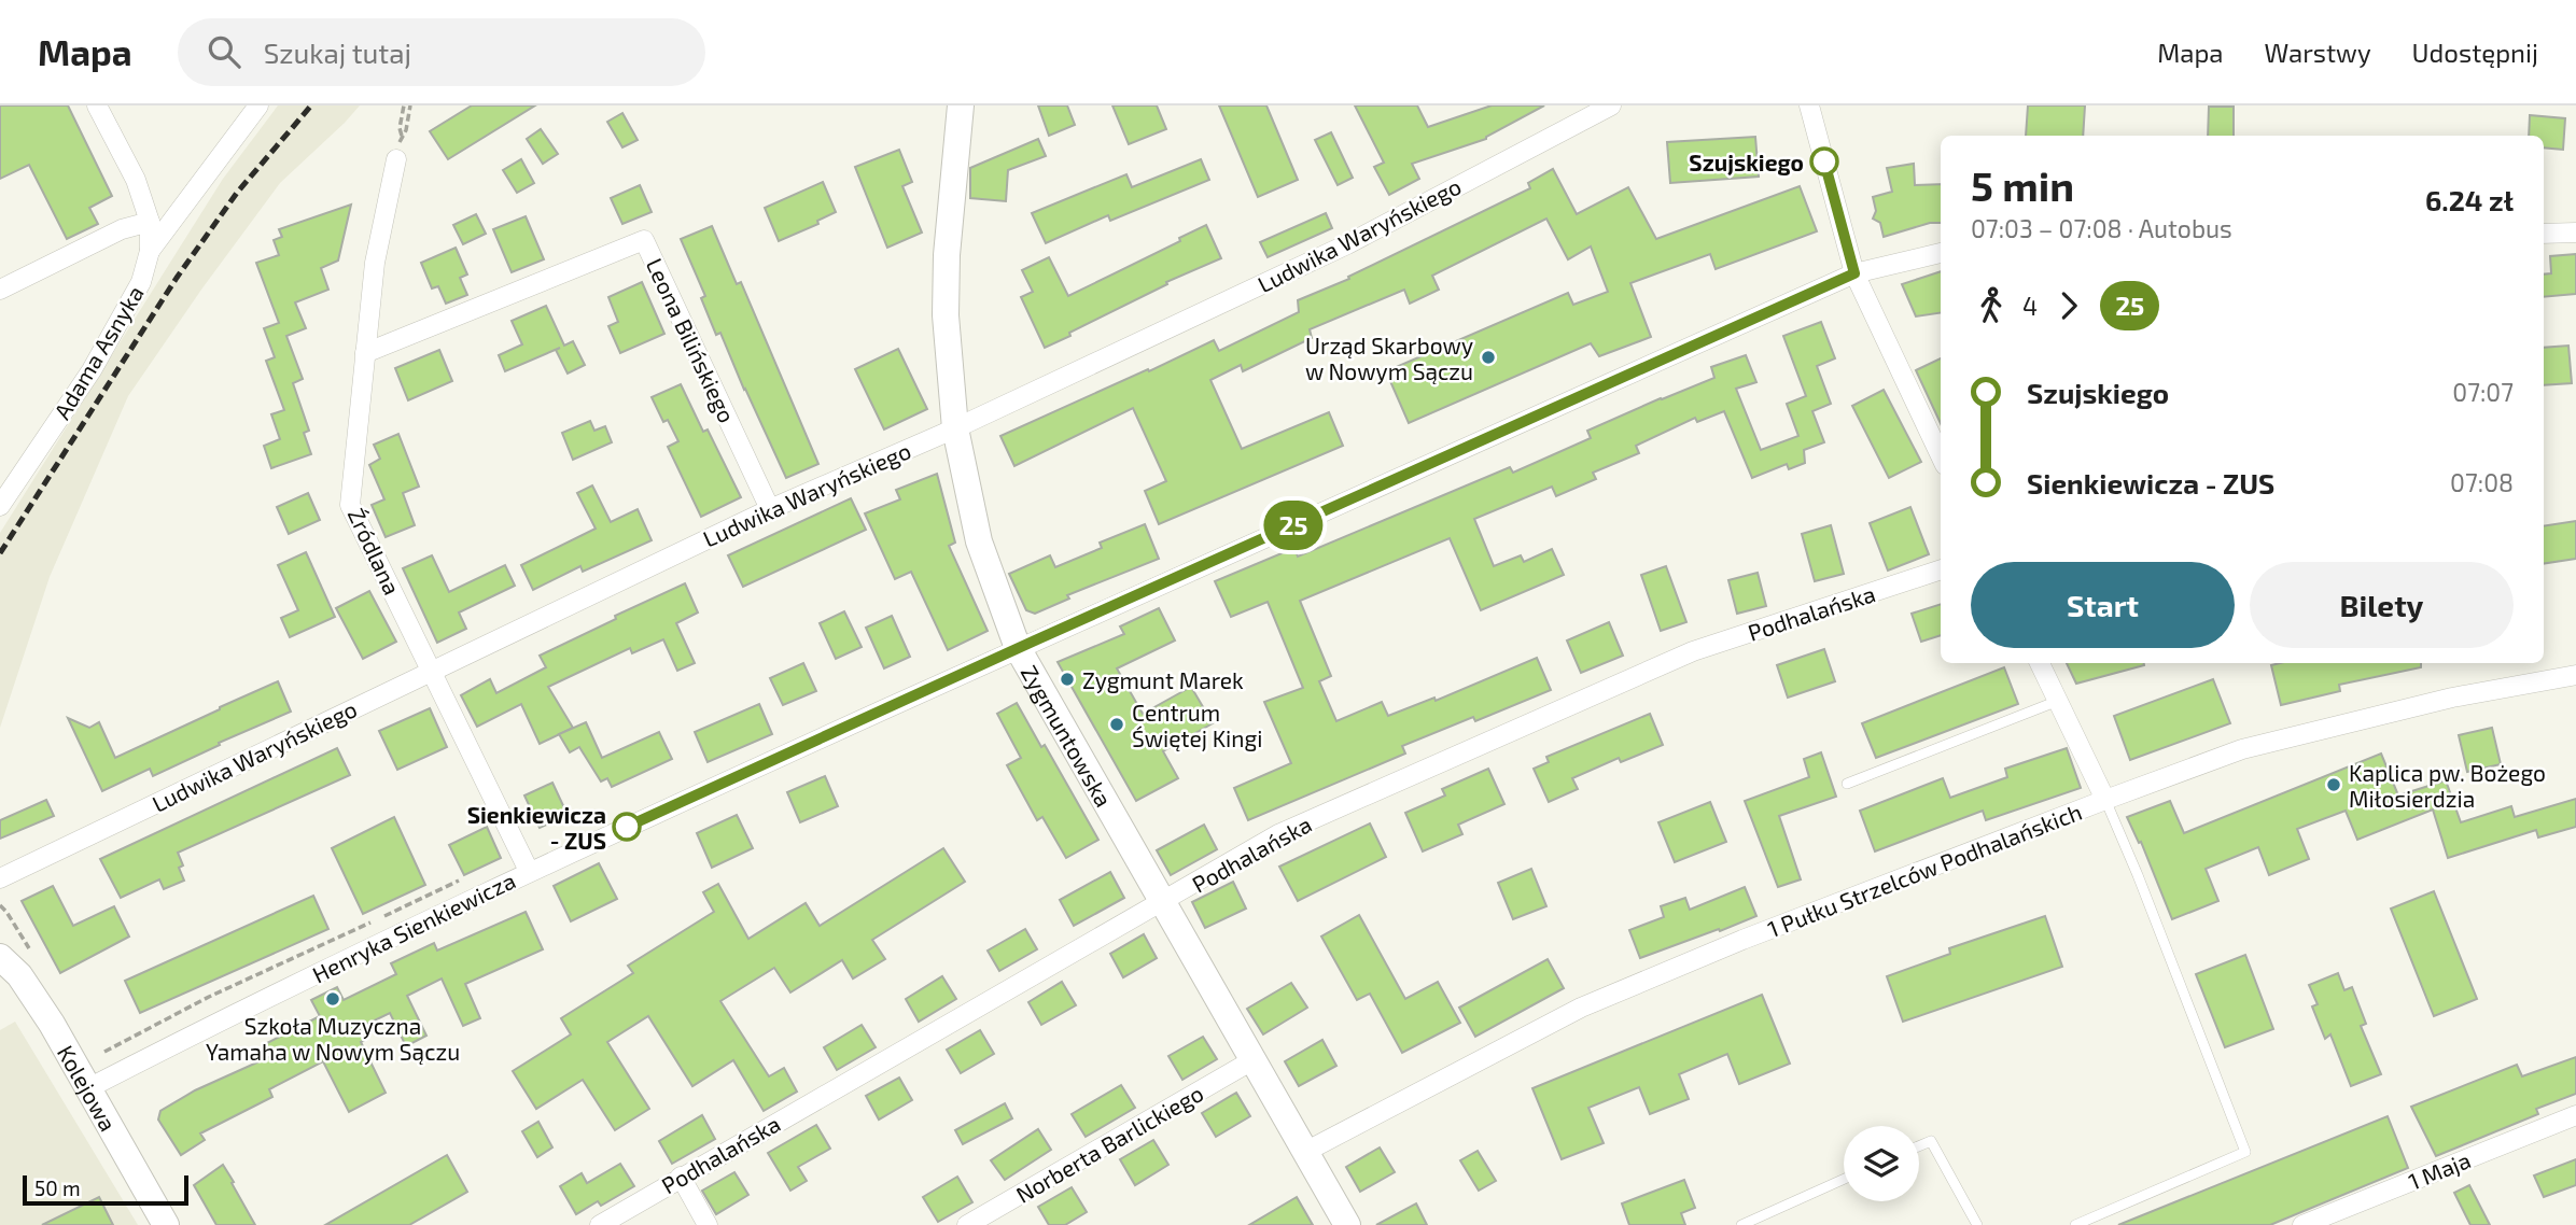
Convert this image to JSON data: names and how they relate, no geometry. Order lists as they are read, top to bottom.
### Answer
{
  "streets": {
    "main road": ["Zygmuntowska", "Kolejowa"],
    "street": [
      "Ludwika Waryńskiego",
      "Leona Bilińskiego",
      "Adama Asnyka",
      "Źródlana",
      "Podhalańska",
      "1 Pułku Strzelców Podhalańskich",
      "Henryka Sienkiewicza",
      "Norberta Barlickiego",
      "1 Maja"
    ]
  },
  "crossings": [
    ["Ludwika Waryńskiego", "Leona Bilińskiego"],
    ["Ludwika Waryńskiego", "Źródlana"],
    ["Ludwika Waryńskiego", "Zygmuntowska"],
    ["Leona Bilińskiego", "Źródlana"],
    ["Źródlana", "Henryka Sienkiewicza"],
    ["Podhalańska", "Zygmuntowska"],
    ["Zygmuntowska", "1 Pułku Strzelców Podhalańskich"],
    ["Zygmuntowska", "Henryka Sienkiewicza"],
    ["Zygmuntowska", "Norberta Barlickiego"],
    ["Henryka Sienkiewicza", "Kolejowa"]
  ],
  "places": [
    "Szujskiego",
    "Urząd Skarbowy w Nowym Sączu",
    "Zygmunt Marek",
    "Centrum Świętej Kingi",
    "Kaplica pw. Bożego Miłosierdzia",
    "Sienkiewicza - ZUS",
    "Szkoła Muzyczna Yamaha w Nowym Sączu"
  ],
  "lines": ["bus line 25"],
  "scale_bar": "50 m",
  "page": {
    "header": "Mapa",
    "search": "Szukaj tutaj",
    "nav": ["Mapa", "Warstwy", "Udostępnij"],
    "on_map": "25",
    "heading": ["5 min", "07:03 – 07:08 · Autobus", "6.24 zł"],
    "legs": ["4", "25"],
    "list": [
      {
        "name": "Szujskiego",
        "value": "07:07"
      },
      {
        "name": "Sienkiewicza - ZUS",
        "value": "07:08"
      }
    ],
    "buttons": ["Start", "Bilety"],
    "scale": "50 m"
  }
}
